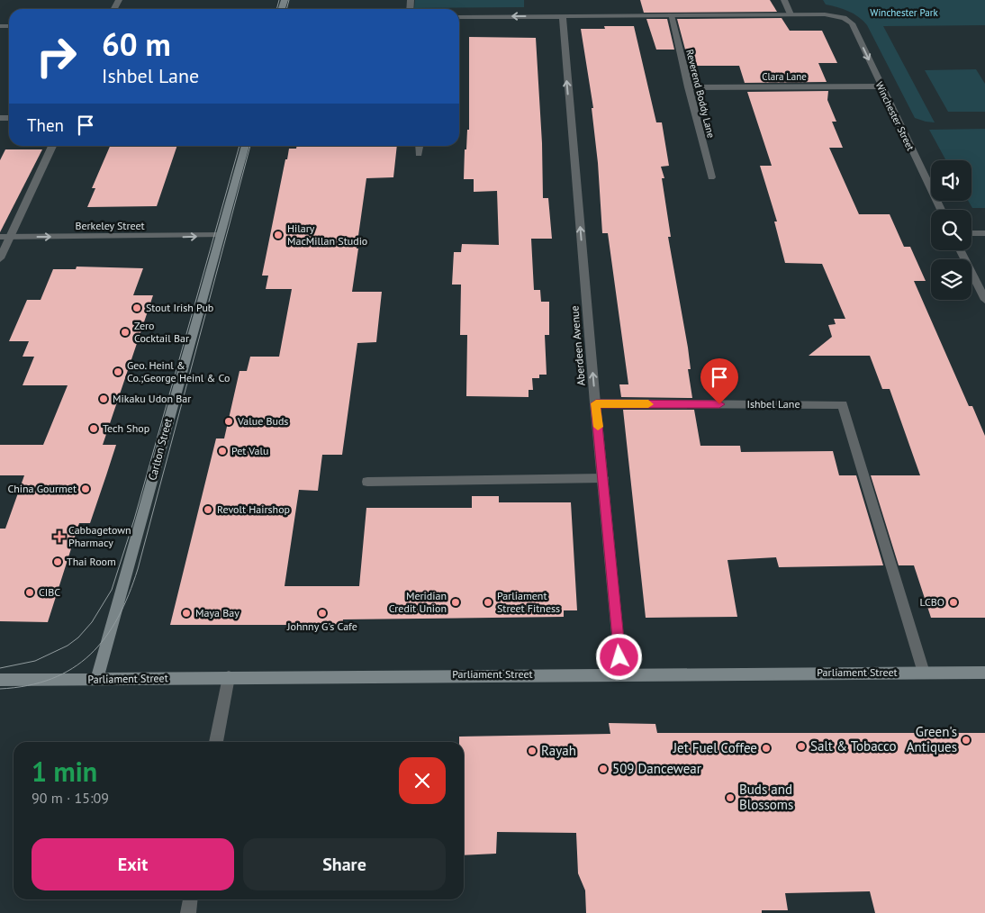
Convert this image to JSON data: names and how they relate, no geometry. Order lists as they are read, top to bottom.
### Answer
{
  "streets": {
    "main road": ["Carlton Street", "Parliament Street"],
    "street": [
      "Clara Lane",
      "Reverend Boddy Lane",
      "Winchester Street",
      "Berkeley Street",
      "Aberdeen Avenue",
      "Ishbel Lane"
    ]
  },
  "crossings": [
    ["Clara Lane", "Reverend Boddy Lane"],
    ["Clara Lane", "Winchester Street"],
    ["Berkeley Street", "Carlton Street"],
    ["Aberdeen Avenue", "Ishbel Lane"],
    ["Aberdeen Avenue", "Parliament Street"],
    ["Ishbel Lane", "Parliament Street"],
    ["Carlton Street", "Parliament Street"]
  ],
  "one_way": ["Winchester Street", "Berkeley Street", "Aberdeen Avenue"],
  "parks": ["Winchester Park"],
  "places": {
    "other": [
      "Hilary MacMillan Studio",
      "Stout Irish Pub",
      "Zero Cocktail Bar",
      "Geo. Heinl & Co.;George Heinl & Co",
      "Mikaku Udon Bar",
      "Value Buds",
      "Tech Shop",
      "Pet Valu",
      "China Gourmet",
      "Revolt Hairshop",
      "Thai Room",
      "CIBC",
      "Meridian Credit Union",
      "Parliament Street Fitness",
      "LCBO",
      "Maya Bay",
      "Johnny G's Cafe",
      "Green's Antiques",
      "Salt & Tobacco",
      "Jet Fuel Coffee",
      "Rayah",
      "509 Dancewear",
      "Buds and Blossoms"
    ],
    "health": ["Cabbagetown Pharmacy"]
  },
  "page": {
    "turn": ["60 m", "Ishbel Lane"],
    "then": "Then",
    "heading": ["1 min", "90 m · 15:09"],
    "buttons": ["Exit", "Share"]
  }
}
